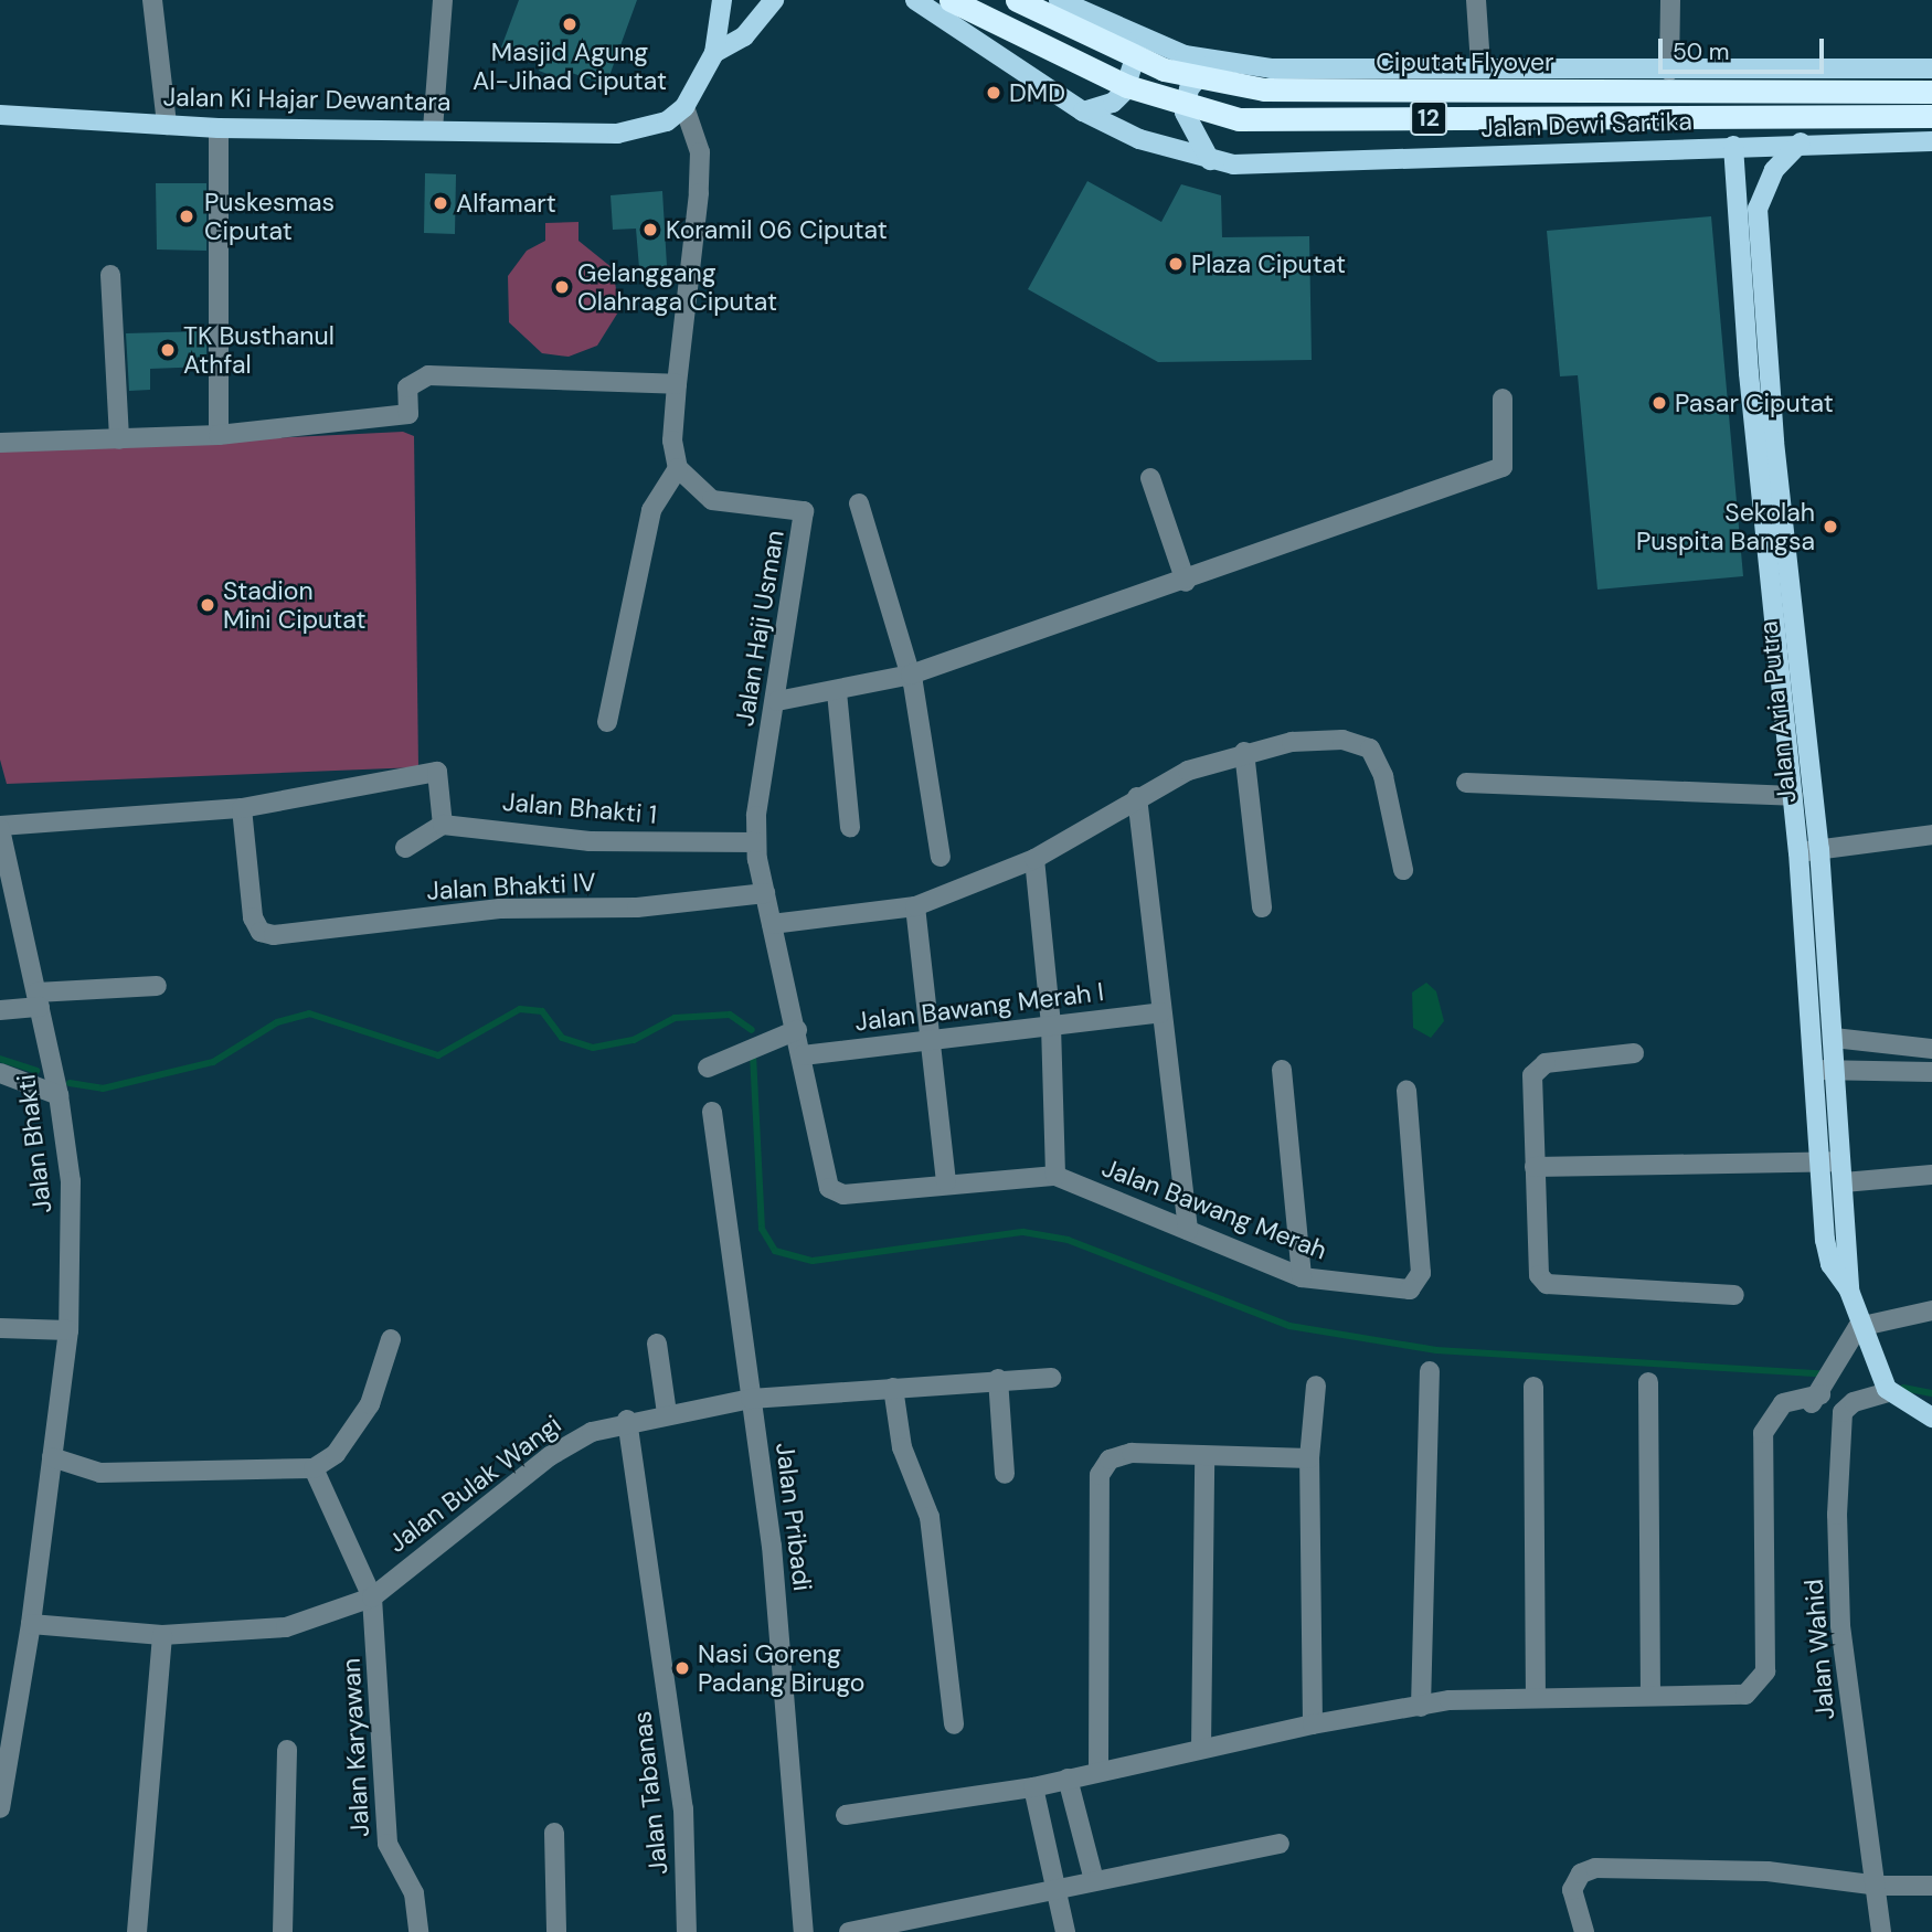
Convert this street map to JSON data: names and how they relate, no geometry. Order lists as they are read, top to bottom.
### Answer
{
  "streets": {
    "highway": ["Ciputat Flyover", "12"],
    "main road": ["Jalan Ki Hajar Dewantara", "Jalan Dewi Sartika", "Jalan Aria Putra"],
    "street": [
      "Jalan Haji Usman",
      "Jalan Bhakti 1",
      "Jalan Bhakti IV",
      "Jalan Bawang Merah I",
      "Jalan Bhakti",
      "Jalan Bawang Merah",
      "Jalan Bulak Wangi",
      "Jalan Pribadi",
      "Jalan Wahid",
      "Jalan Karyawan",
      "Jalan Tabanas"
    ]
  },
  "crossings": [
    ["Jalan Dewi Sartika", "Jalan Aria Putra"],
    ["Jalan Haji Usman", "Jalan Bhakti 1"],
    ["Jalan Haji Usman", "Jalan Bhakti IV"],
    ["Jalan Haji Usman", "Jalan Bawang Merah I"],
    ["Jalan Haji Usman", "Jalan Bawang Merah"],
    ["Jalan Aria Putra", "Jalan Wahid"],
    ["Jalan Bhakti 1", "Jalan Bhakti"],
    ["Jalan Bhakti IV", "Jalan Bhakti"],
    ["Jalan Bhakti", "Jalan Bulak Wangi"],
    ["Jalan Bulak Wangi", "Jalan Pribadi"],
    ["Jalan Bulak Wangi", "Jalan Karyawan"],
    ["Jalan Bulak Wangi", "Jalan Tabanas"]
  ],
  "places": [
    "Masjid Agung Al-Jihad Ciputat",
    "DMD",
    "Alfamart",
    "Puskesmas Ciputat",
    "Koramil 06 Ciputat",
    "Plaza Ciputat",
    "Gelanggang Olahraga Ciputat",
    "TK Busthanul Athfal",
    "Pasar Ciputat",
    "Sekolah Puspita Bangsa",
    "Stadion Mini Ciputat",
    "Nasi Goreng Padang Birugo"
  ],
  "scale_bar": "50 m"
}
